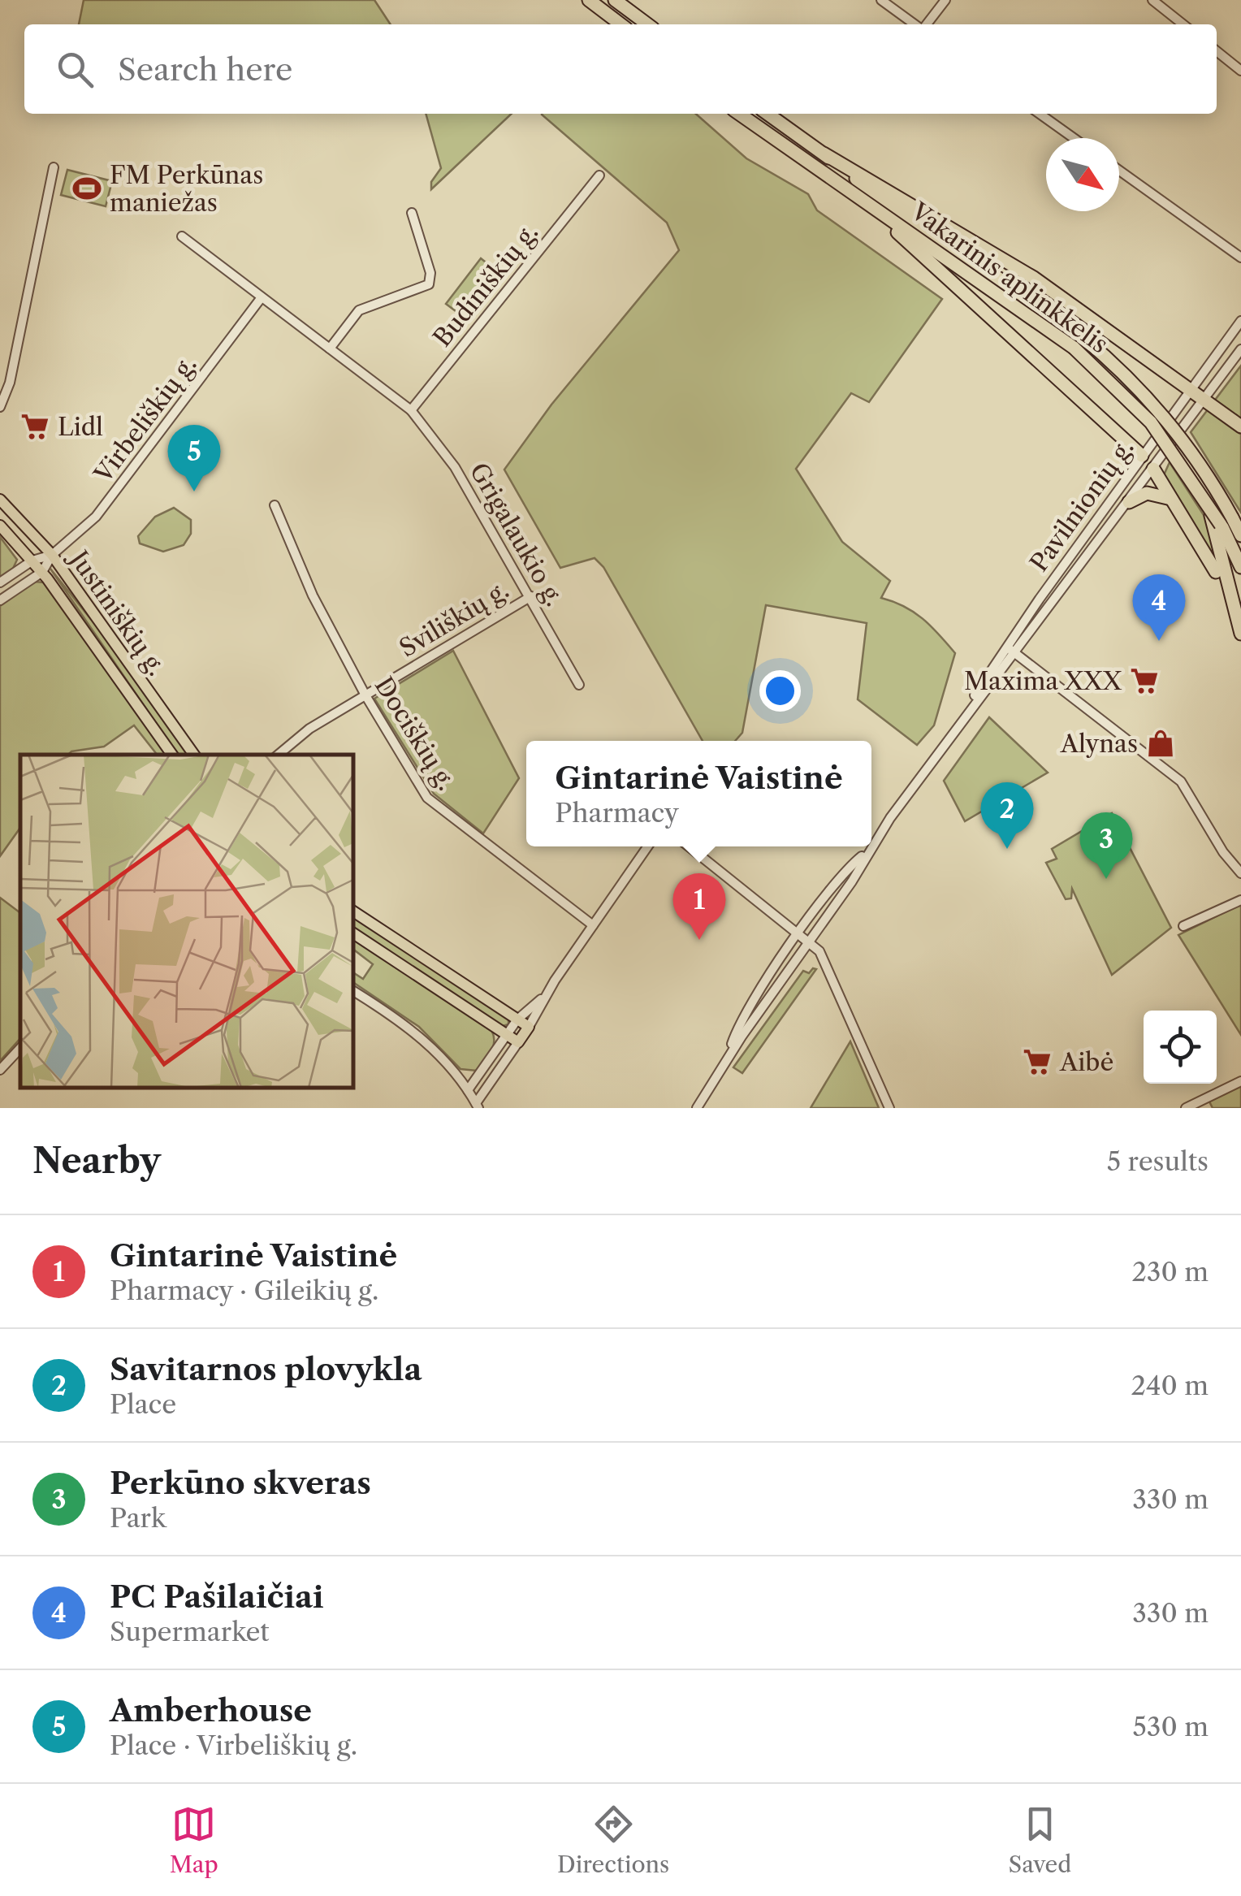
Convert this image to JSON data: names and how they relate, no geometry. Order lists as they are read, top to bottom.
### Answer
{
  "streets": {
    "highway": ["Vakarinis aplinkkelis"],
    "main road": ["Justiniškių g."],
    "street": [
      "Budiniškių g.",
      "Virbeliškių g.",
      "Pavilnionių g.",
      "Grigalaukio g.",
      "Sviliškių g.",
      "Dociškių g."
    ]
  },
  "crossings": [
    ["Budiniškių g.", "Grigalaukio g."],
    ["Virbeliškių g.", "Justiniškių g."],
    ["Grigalaukio g.", "Sviliškių g."],
    ["Sviliškių g.", "Dociškių g."]
  ],
  "places": {
    "sports": ["FM Perkūnas maniežas"],
    "supermarket": ["Lidl", "Maxima XXX", "Aibė"],
    "shop": ["Alynas"]
  },
  "north": "bottom right",
  "page": {
    "search": "Search here",
    "pins": [
      "5",
      "4",
      "2",
      "3",
      "1"
    ],
    "popup": ["Gintarinė Vaistinė", "Pharmacy"],
    "heading": ["Nearby", "5 results"],
    "list": [
      {
        "mark": "1",
        "name": "Gintarinė Vaistinė",
        "note": "Pharmacy · Gileikių g.",
        "value": "230 m"
      },
      {
        "mark": "2",
        "name": "Savitarnos plovykla",
        "note": "Place",
        "value": "240 m"
      },
      {
        "mark": "3",
        "name": "Perkūno skveras",
        "note": "Park",
        "value": "330 m"
      },
      {
        "mark": "4",
        "name": "PC Pašilaičiai",
        "note": "Supermarket",
        "value": "330 m"
      },
      {
        "mark": "5",
        "name": "Amberhouse",
        "note": "Place · Virbeliškių g.",
        "value": "530 m"
      }
    ],
    "nav": ["Map", "Directions", "Saved"]
  }
}
